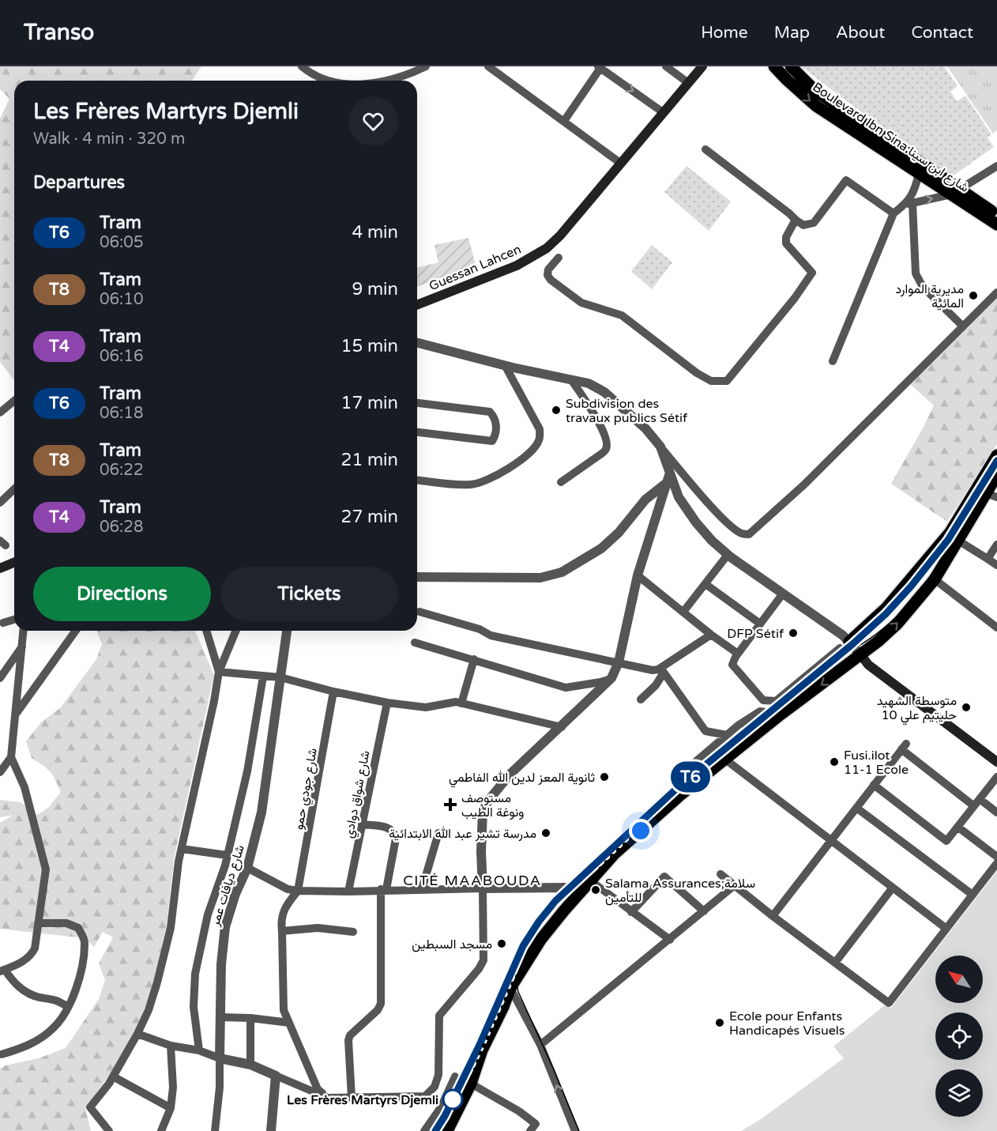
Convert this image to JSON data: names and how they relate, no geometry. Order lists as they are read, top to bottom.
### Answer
{
  "streets": {
    "main road": ["Boulevard Ibn Sina:شارع ابن سينا", "Guessan Lahcen"],
    "street": ["شارع جودي حمو", "شارع شواق دوادي", "شارع ديافات عمر"]
  },
  "districts": ["CITÉ MAABOUDA"],
  "places": {
    "other": [
      "مديرية الموارد المائية",
      "Subdivision des travaux publics Sétif",
      "DFP Sétif",
      "متوسطة الشهيد حليتيم علي 10",
      "Fusi.ilot 11-1 Ecole",
      "ثانوية المعز لدين الله الفاطمي",
      "مدرسة تشير عبد الله الابتدائية",
      "Salama Assurances;سلامة للتأمين",
      "مسجد السبطين",
      "Ecole pour Enfants Handicapés Visuels",
      "Les Frères Martyrs Djemli"
    ],
    "health": ["مستوصف ونوغة الطيب"]
  },
  "lines": ["tram line T6"],
  "north": "top left",
  "page": {
    "header": "Transo",
    "nav": [
      "Home",
      "Map",
      "About",
      "Contact"
    ],
    "on_map": "T6",
    "heading": [
      ["Les Frères Martyrs Djemli", "Walk · 4 min · 320 m"],
      "Departures"
    ],
    "list": [
      {
        "mark": "T6",
        "name": "Tram",
        "note": "06:05",
        "value": "4 min"
      },
      {
        "mark": "T8",
        "name": "Tram",
        "note": "06:10",
        "value": "9 min"
      },
      {
        "mark": "T4",
        "name": "Tram",
        "note": "06:16",
        "value": "15 min"
      },
      {
        "mark": "T6",
        "name": "Tram",
        "note": "06:18",
        "value": "17 min"
      },
      {
        "mark": "T8",
        "name": "Tram",
        "note": "06:22",
        "value": "21 min"
      },
      {
        "mark": "T4",
        "name": "Tram",
        "note": "06:28",
        "value": "27 min"
      }
    ],
    "buttons": ["Directions", "Tickets"]
  }
}
